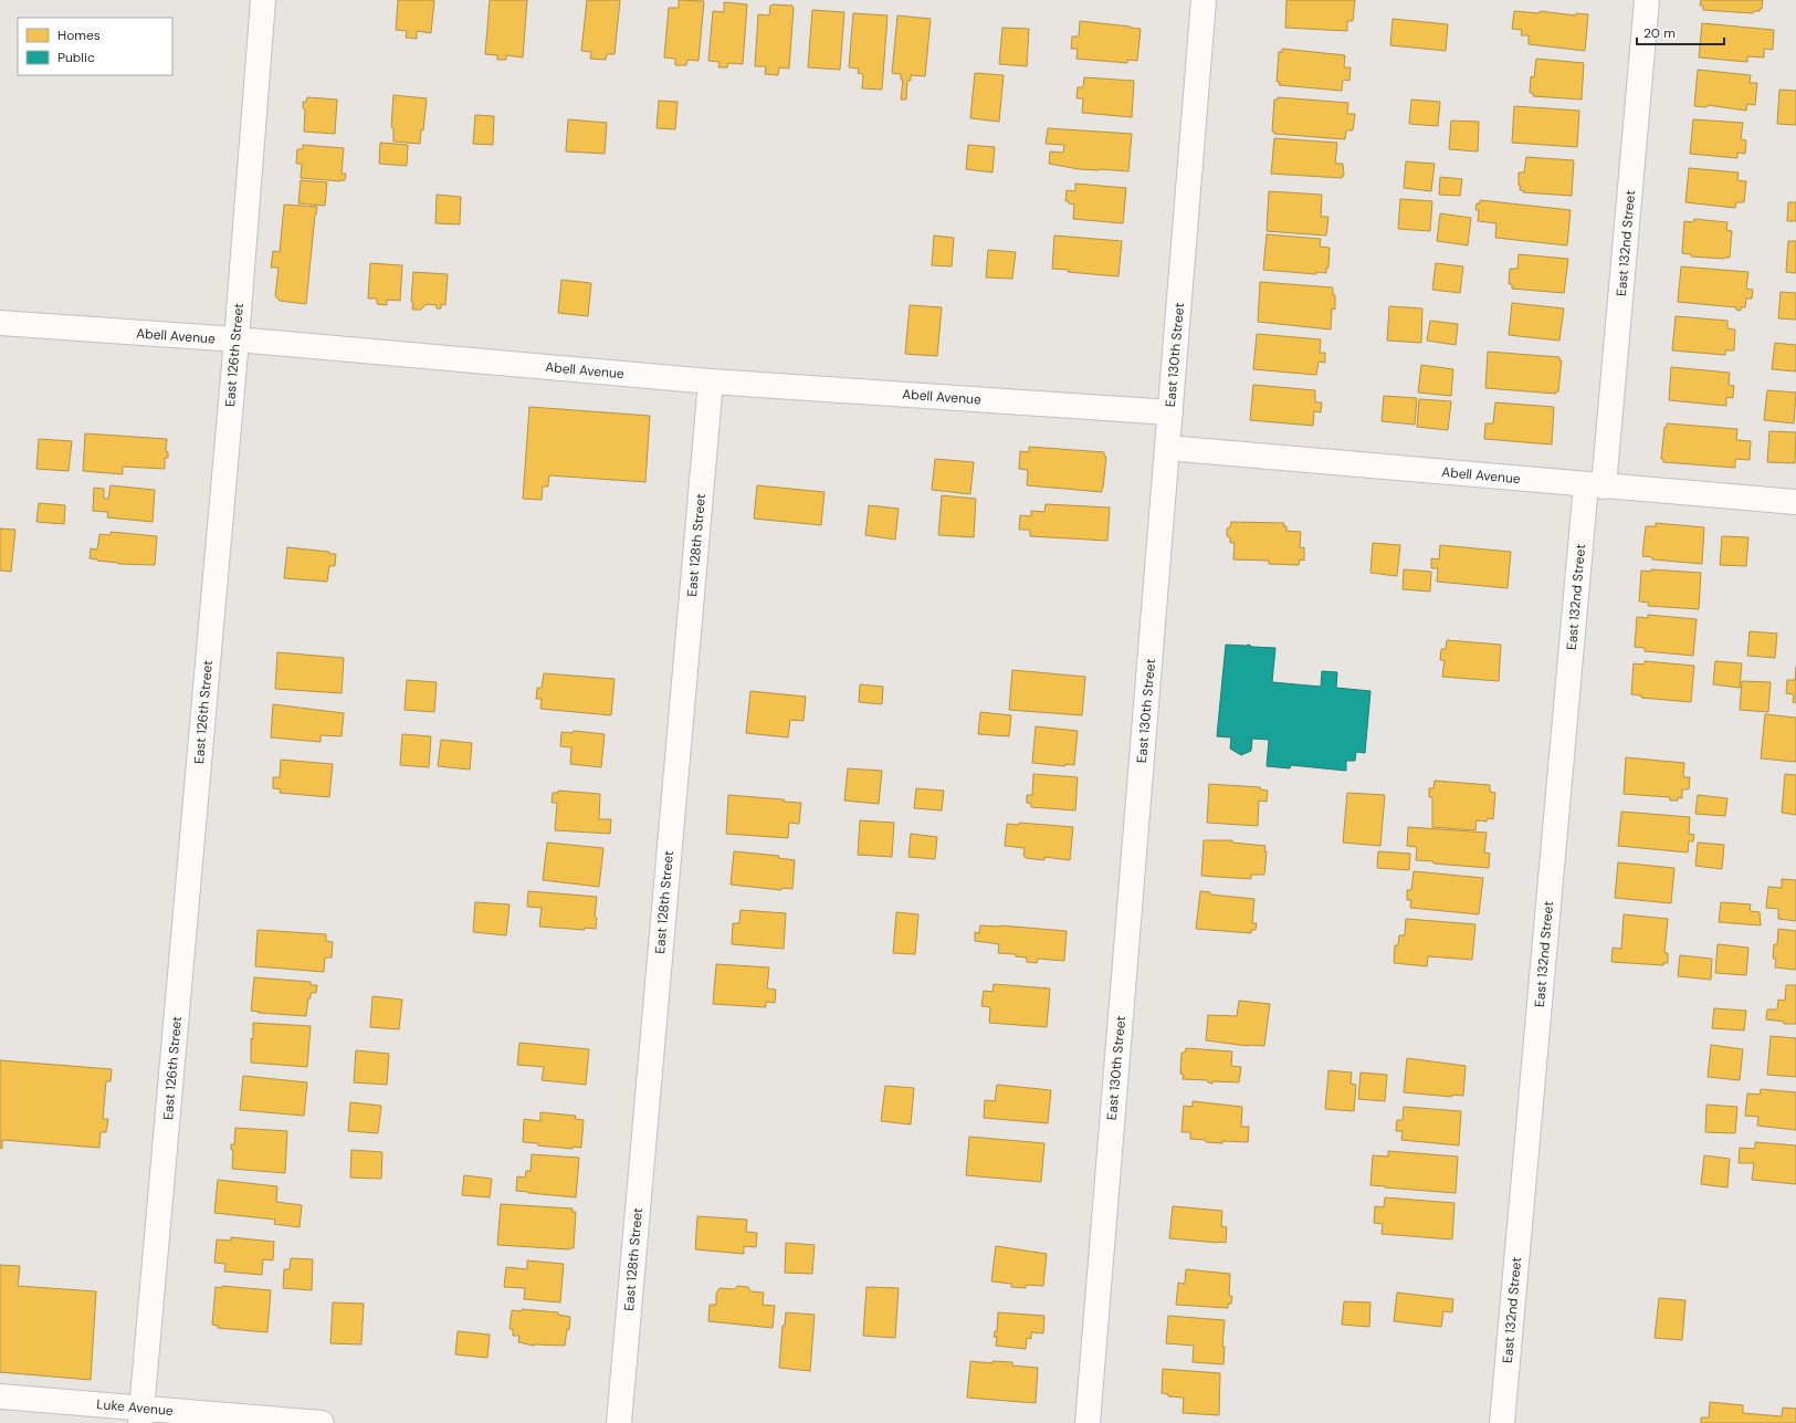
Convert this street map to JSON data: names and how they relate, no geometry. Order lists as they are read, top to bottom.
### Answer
{
  "streets": {
    "street": [
      "East 132nd Street",
      "Abell Avenue",
      "East 126th Street",
      "East 130th Street",
      "East 128th Street",
      "Luke Avenue"
    ]
  },
  "crossings": [
    ["East 132nd Street", "Abell Avenue"],
    ["Abell Avenue", "East 126th Street"],
    ["Abell Avenue", "East 130th Street"],
    ["Abell Avenue", "East 128th Street"],
    ["East 126th Street", "Luke Avenue"]
  ],
  "legend": ["Homes", "Public"],
  "scale_bar": "20 m"
}
